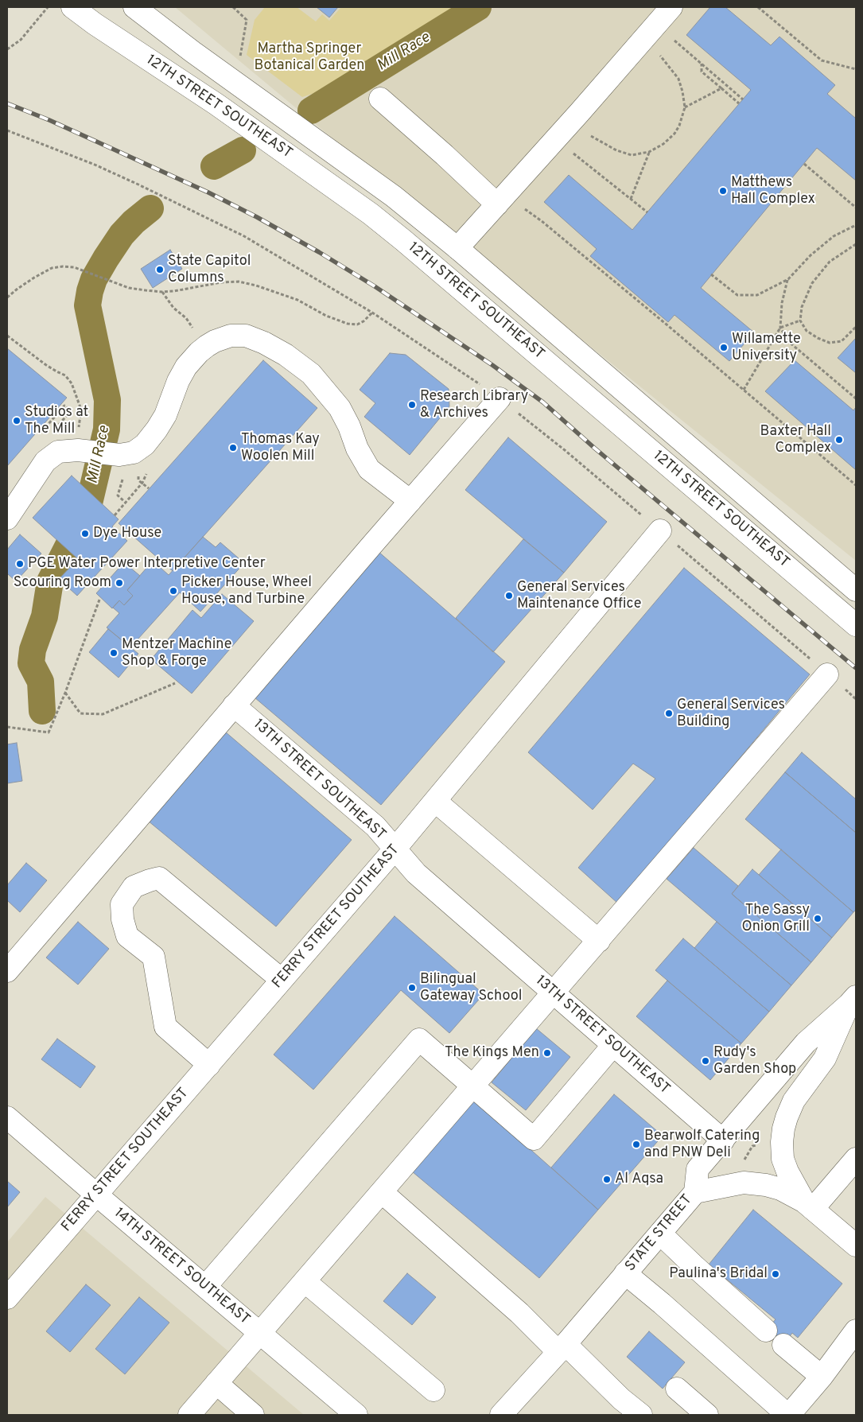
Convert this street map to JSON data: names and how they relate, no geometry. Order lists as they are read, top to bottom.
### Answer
{
  "streets": {
    "main road": [
      "12TH STREET SOUTHEAST",
      "13TH STREET SOUTHEAST",
      "FERRY STREET SOUTHEAST",
      "STATE STREET",
      "14TH STREET SOUTHEAST"
    ]
  },
  "crossings": [
    ["13TH STREET SOUTHEAST", "FERRY STREET SOUTHEAST"],
    ["13TH STREET SOUTHEAST", "STATE STREET"],
    ["FERRY STREET SOUTHEAST", "14TH STREET SOUTHEAST"]
  ],
  "water": ["Mill Race"],
  "parks": ["Martha Springer Botanical Garden"],
  "places": [
    "Matthews Hall Complex",
    "State Capitol Columns",
    "Willamette University",
    "Research Library & Archives",
    "Studios at The Mill",
    "Baxter Hall Complex",
    "Thomas Kay Woolen Mill",
    "Dye House",
    "PGE Water Power Interpretive Center",
    "Scouring Room",
    "Picker House, Wheel House, and Turbine",
    "General Services Maintenance Office",
    "Mentzer Machine Shop & Forge",
    "General Services Building",
    "The Sassy Onion Grill",
    "Bilingual Gateway School",
    "The Kings Men",
    "Rudy's Garden Shop",
    "Bearwolf Catering and PNW Deli",
    "Al Aqsa",
    "Paulina's Bridal"
  ]
}
